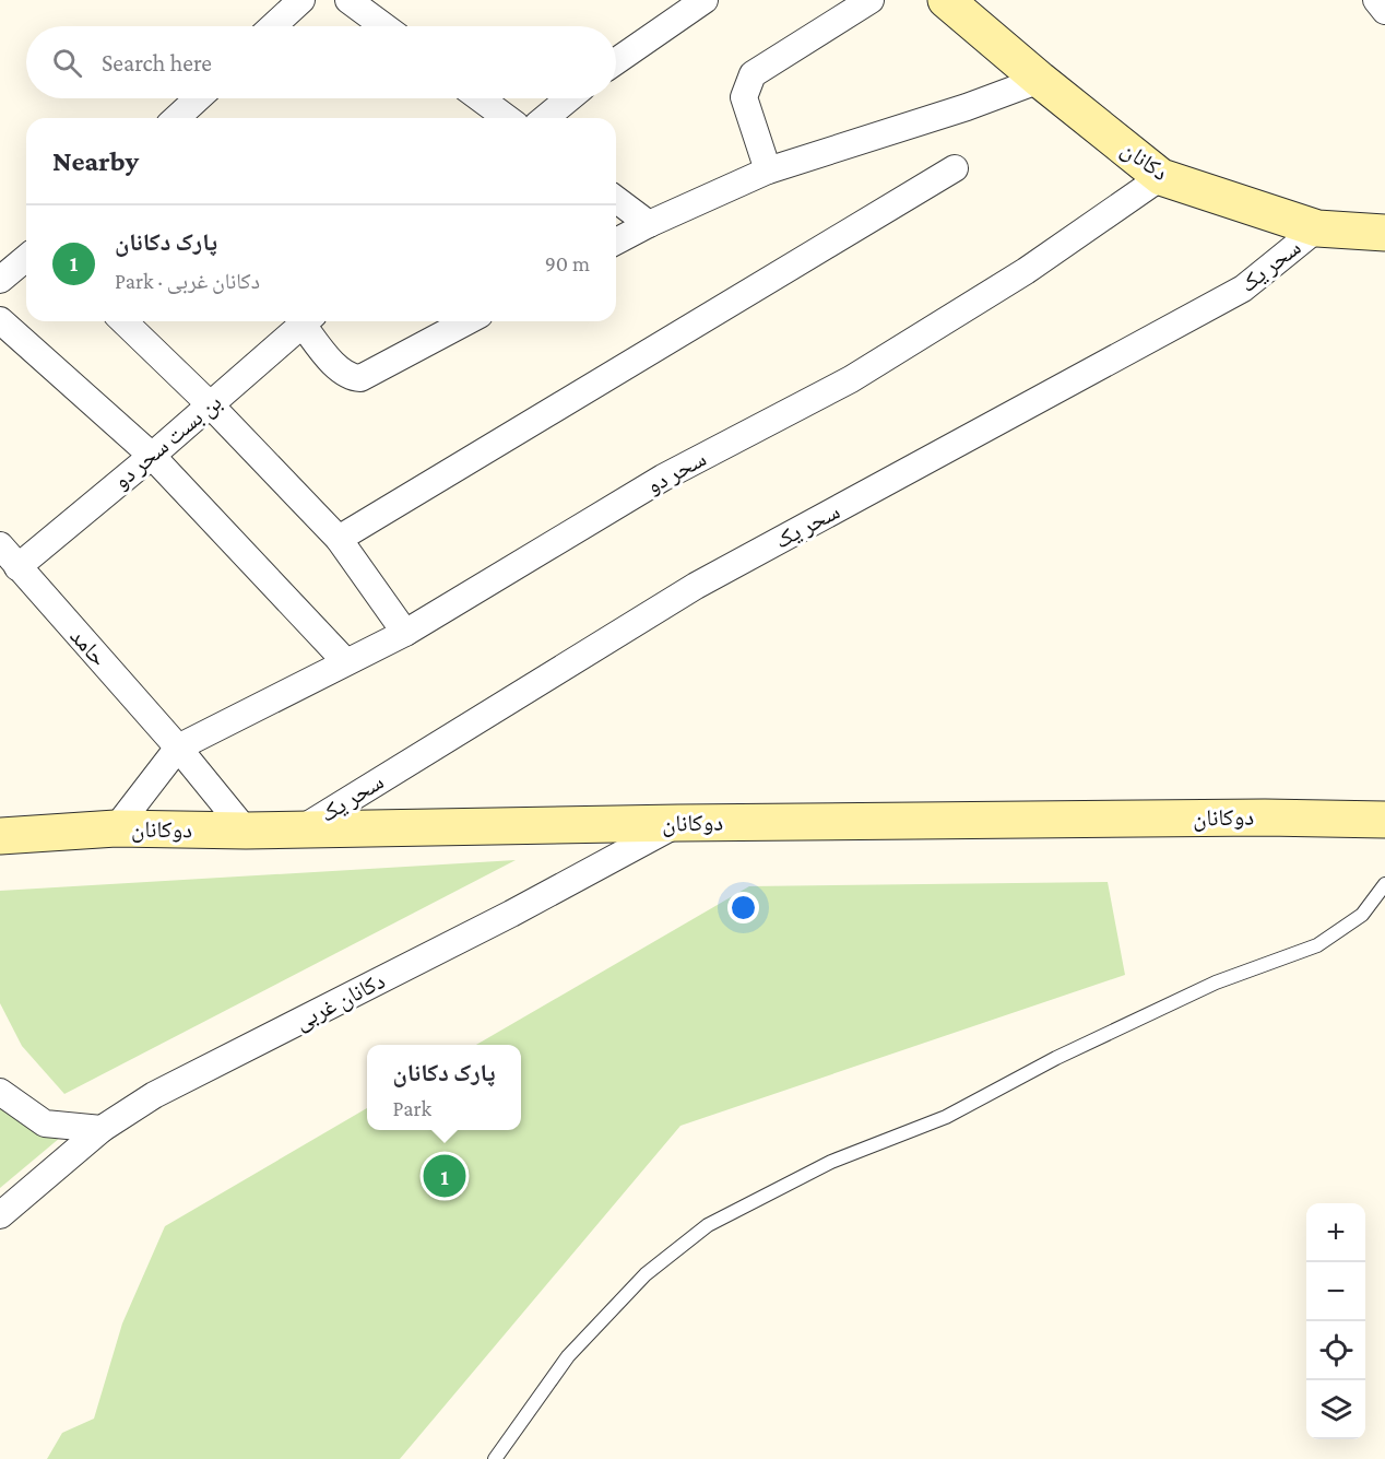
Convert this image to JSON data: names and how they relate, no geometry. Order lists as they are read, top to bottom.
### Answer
{
  "streets": {
    "street": [
      "دکانان",
      "سحر یک",
      "بن بست سحر دو",
      "سحر دو",
      "حامد",
      "دوکانان",
      "دکانان غربی"
    ]
  },
  "crossings": [
    ["دکانان", "سحر یک"],
    ["دکانان", "سحر دو"],
    ["سحر یک", "دوکانان"],
    ["بن بست سحر دو", "حامد"],
    ["سحر دو", "حامد"],
    ["حامد", "دوکانان"],
    ["دوکانان", "دکانان غربی"]
  ],
  "page": {
    "search": "Search here",
    "heading": "Nearby",
    "list": [
      {
        "mark": "1",
        "name": "پارک دکانان",
        "note": "Park · دکانان غربی",
        "value": "90 m"
      }
    ],
    "popup": ["پارک دکانان", "Park"],
    "pins": "1",
    "map_buttons": ["+", "−"]
  }
}
